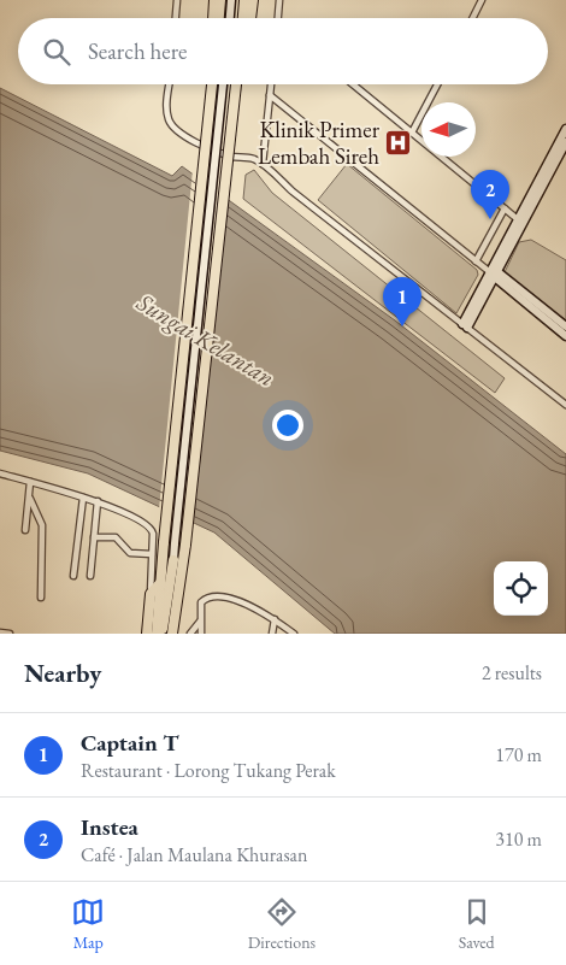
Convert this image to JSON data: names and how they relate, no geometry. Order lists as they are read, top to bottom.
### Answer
{
  "water": ["Sungai Kelantan"],
  "places": {
    "hospital": ["Klinik Primer Lembah Sireh"]
  },
  "north": "left",
  "page": {
    "search": "Search here",
    "pins": ["2", "1"],
    "heading": ["Nearby", "2 results"],
    "list": [
      {
        "mark": "1",
        "name": "Captain T",
        "note": "Restaurant · Lorong Tukang Perak",
        "value": "170 m"
      },
      {
        "mark": "2",
        "name": "Instea",
        "note": "Café · Jalan Maulana Khurasan",
        "value": "310 m"
      }
    ],
    "nav": ["Map", "Directions", "Saved"]
  }
}
